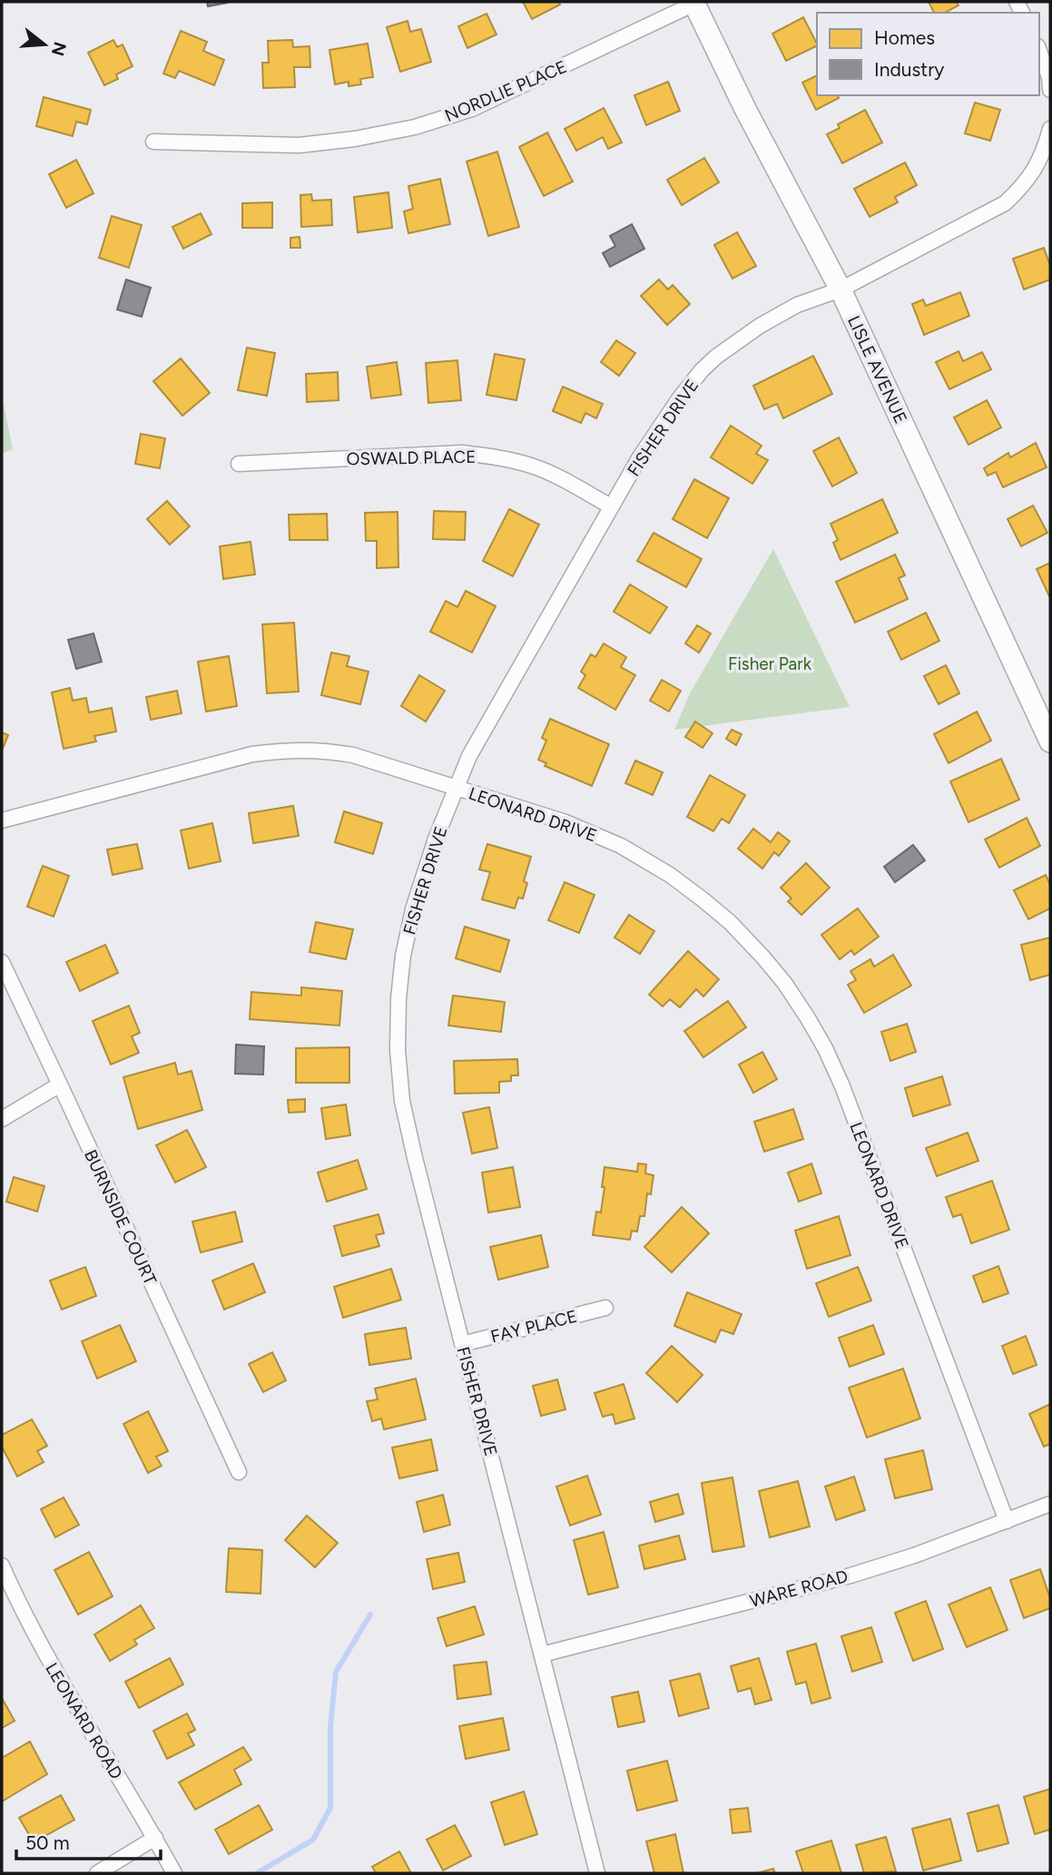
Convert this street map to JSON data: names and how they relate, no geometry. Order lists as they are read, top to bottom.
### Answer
{
  "streets": {
    "street": [
      "NORDLIE PLACE",
      "LISLE AVENUE",
      "FISHER DRIVE",
      "OSWALD PLACE",
      "LEONARD DRIVE",
      "BURNSIDE COURT",
      "FAY PLACE",
      "WARE ROAD",
      "LEONARD ROAD"
    ]
  },
  "crossings": [
    ["NORDLIE PLACE", "LISLE AVENUE"],
    ["LISLE AVENUE", "FISHER DRIVE"],
    ["FISHER DRIVE", "OSWALD PLACE"],
    ["FISHER DRIVE", "LEONARD DRIVE"],
    ["FISHER DRIVE", "FAY PLACE"],
    ["FISHER DRIVE", "WARE ROAD"],
    ["LEONARD DRIVE", "WARE ROAD"]
  ],
  "parks": ["Fisher Park"],
  "legend": ["Homes", "Industry"],
  "scale_bar": "50 m",
  "north": "right"
}
